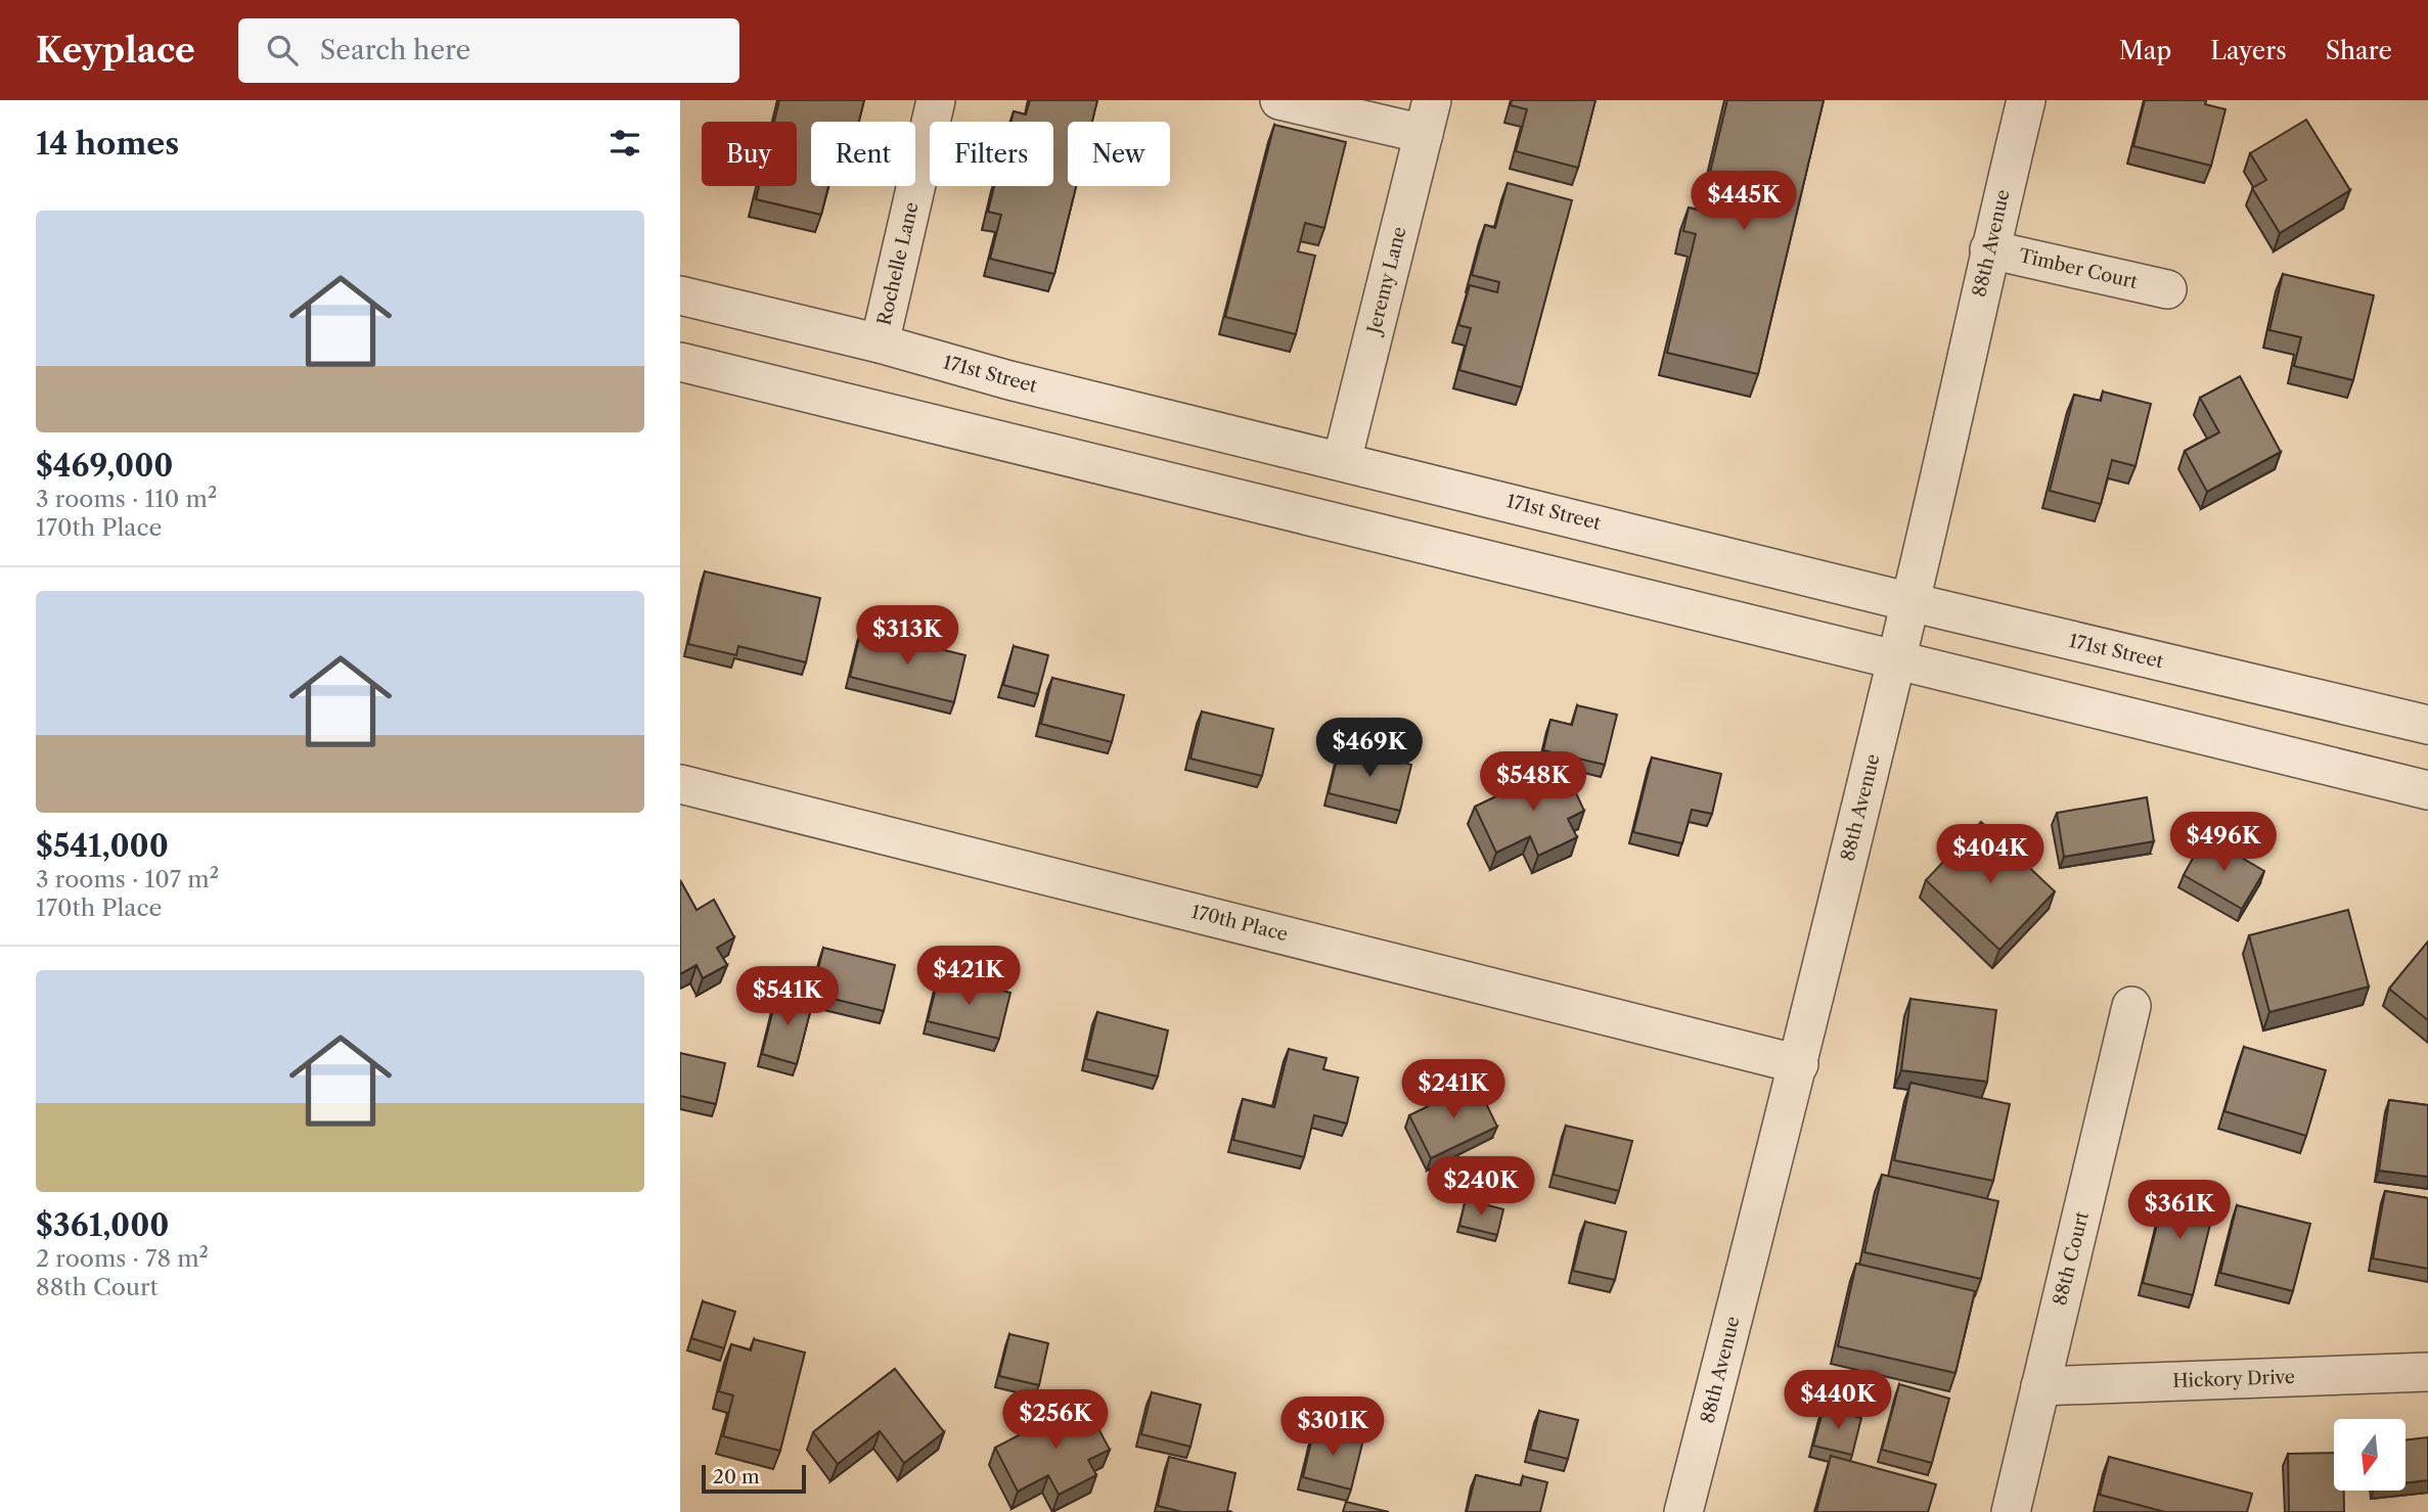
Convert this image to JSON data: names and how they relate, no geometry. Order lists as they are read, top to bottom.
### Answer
{
  "streets": {
    "street": [
      "88th Avenue",
      "Rochelle Lane",
      "Timber Court",
      "Jeremy Lane",
      "171st Street",
      "170th Place",
      "88th Court",
      "Hickory Drive"
    ]
  },
  "crossings": [
    ["88th Avenue", "Timber Court"],
    ["88th Avenue", "171st Street"],
    ["88th Avenue", "170th Place"],
    ["Rochelle Lane", "171st Street"],
    ["Jeremy Lane", "171st Street"],
    ["88th Court", "Hickory Drive"]
  ],
  "scale_bar": "20 m",
  "north": "bottom",
  "page": {
    "header": "Keyplace",
    "search": "Search here",
    "nav": ["Map", "Layers", "Share"],
    "heading": "14 homes",
    "chip": [
      "Buy",
      "Rent",
      "Filters",
      "New"
    ],
    "price": [
      "$445K",
      "$313K",
      "$469K",
      "$548K",
      "$496K",
      "$404K",
      "$421K",
      "$541K",
      "$241K",
      "$240K",
      "$361K",
      "$440K",
      "$256K",
      "$301K"
    ],
    "list": [
      {
        "name": "$469,000",
        "note": "3 rooms · 110 m² · 170th Place"
      },
      {
        "name": "$541,000",
        "note": "3 rooms · 107 m² · 170th Place"
      },
      {
        "name": "$361,000",
        "note": "2 rooms · 78 m² · 88th Court"
      }
    ],
    "scale": "20 m"
  }
}
